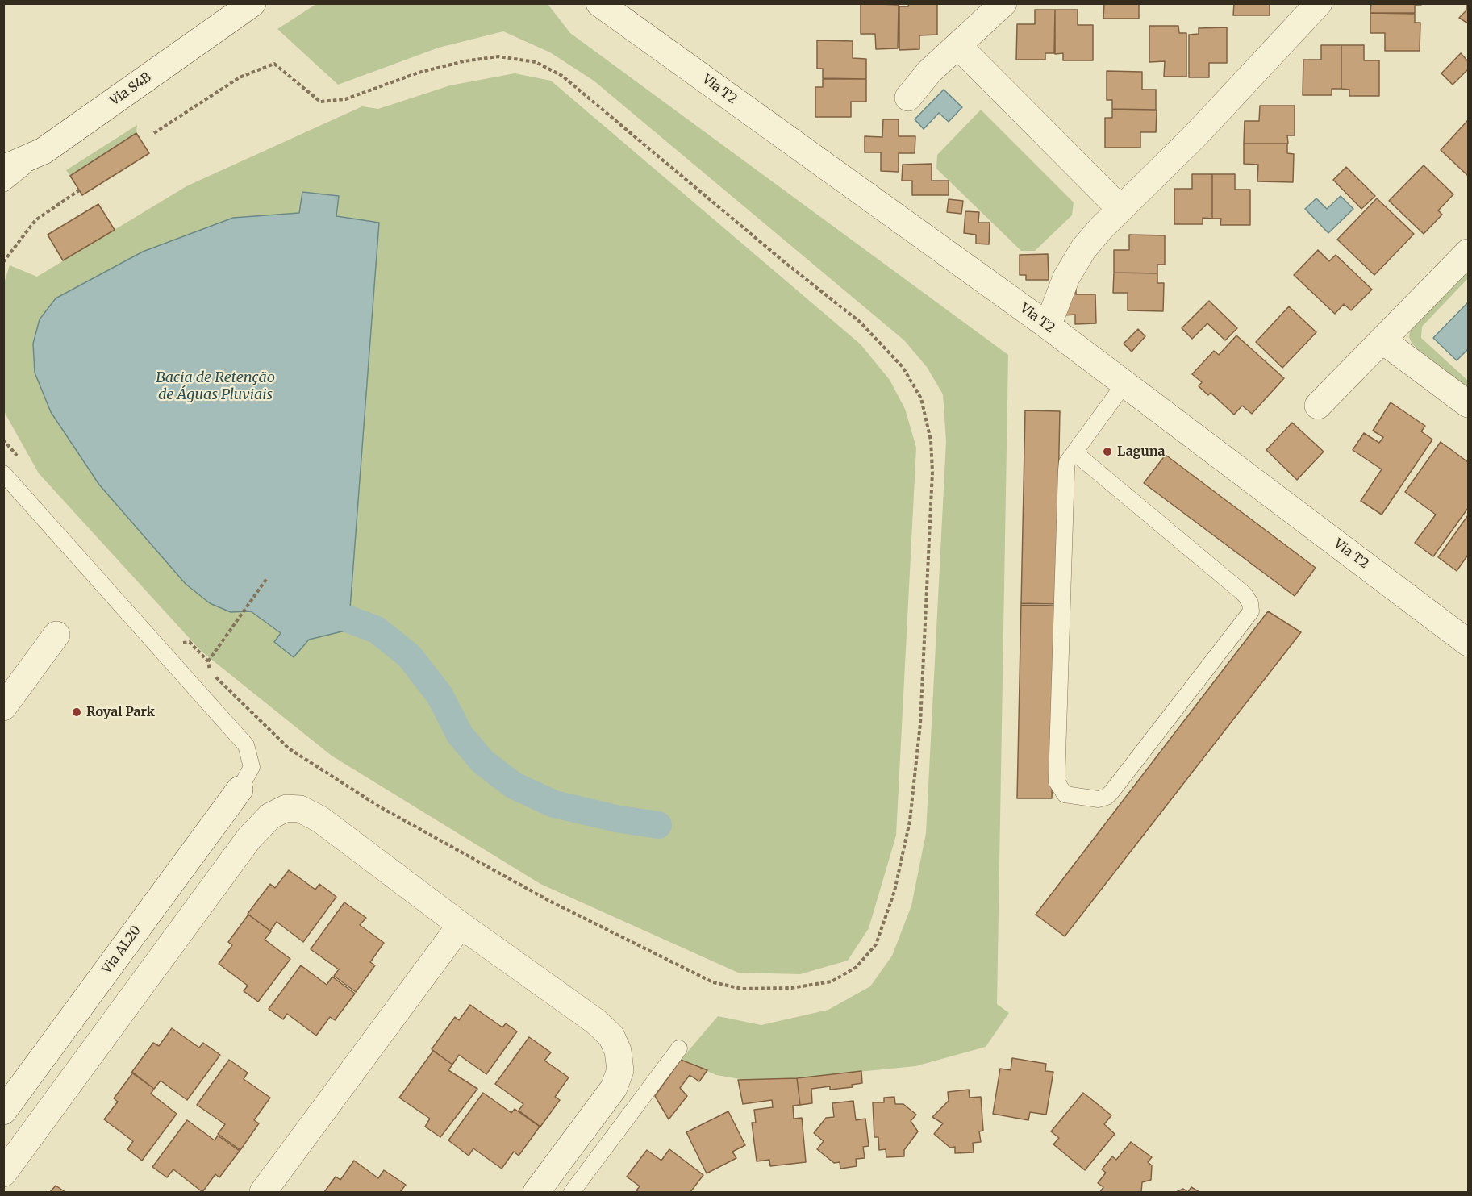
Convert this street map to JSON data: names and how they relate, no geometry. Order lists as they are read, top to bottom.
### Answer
{
  "streets": {
    "street": ["Via S4B", "Via T2", "Via AL20"]
  },
  "water": ["Bacia de Retenção de Águas Pluviais"],
  "places": ["Laguna", "Royal Park"]
}
